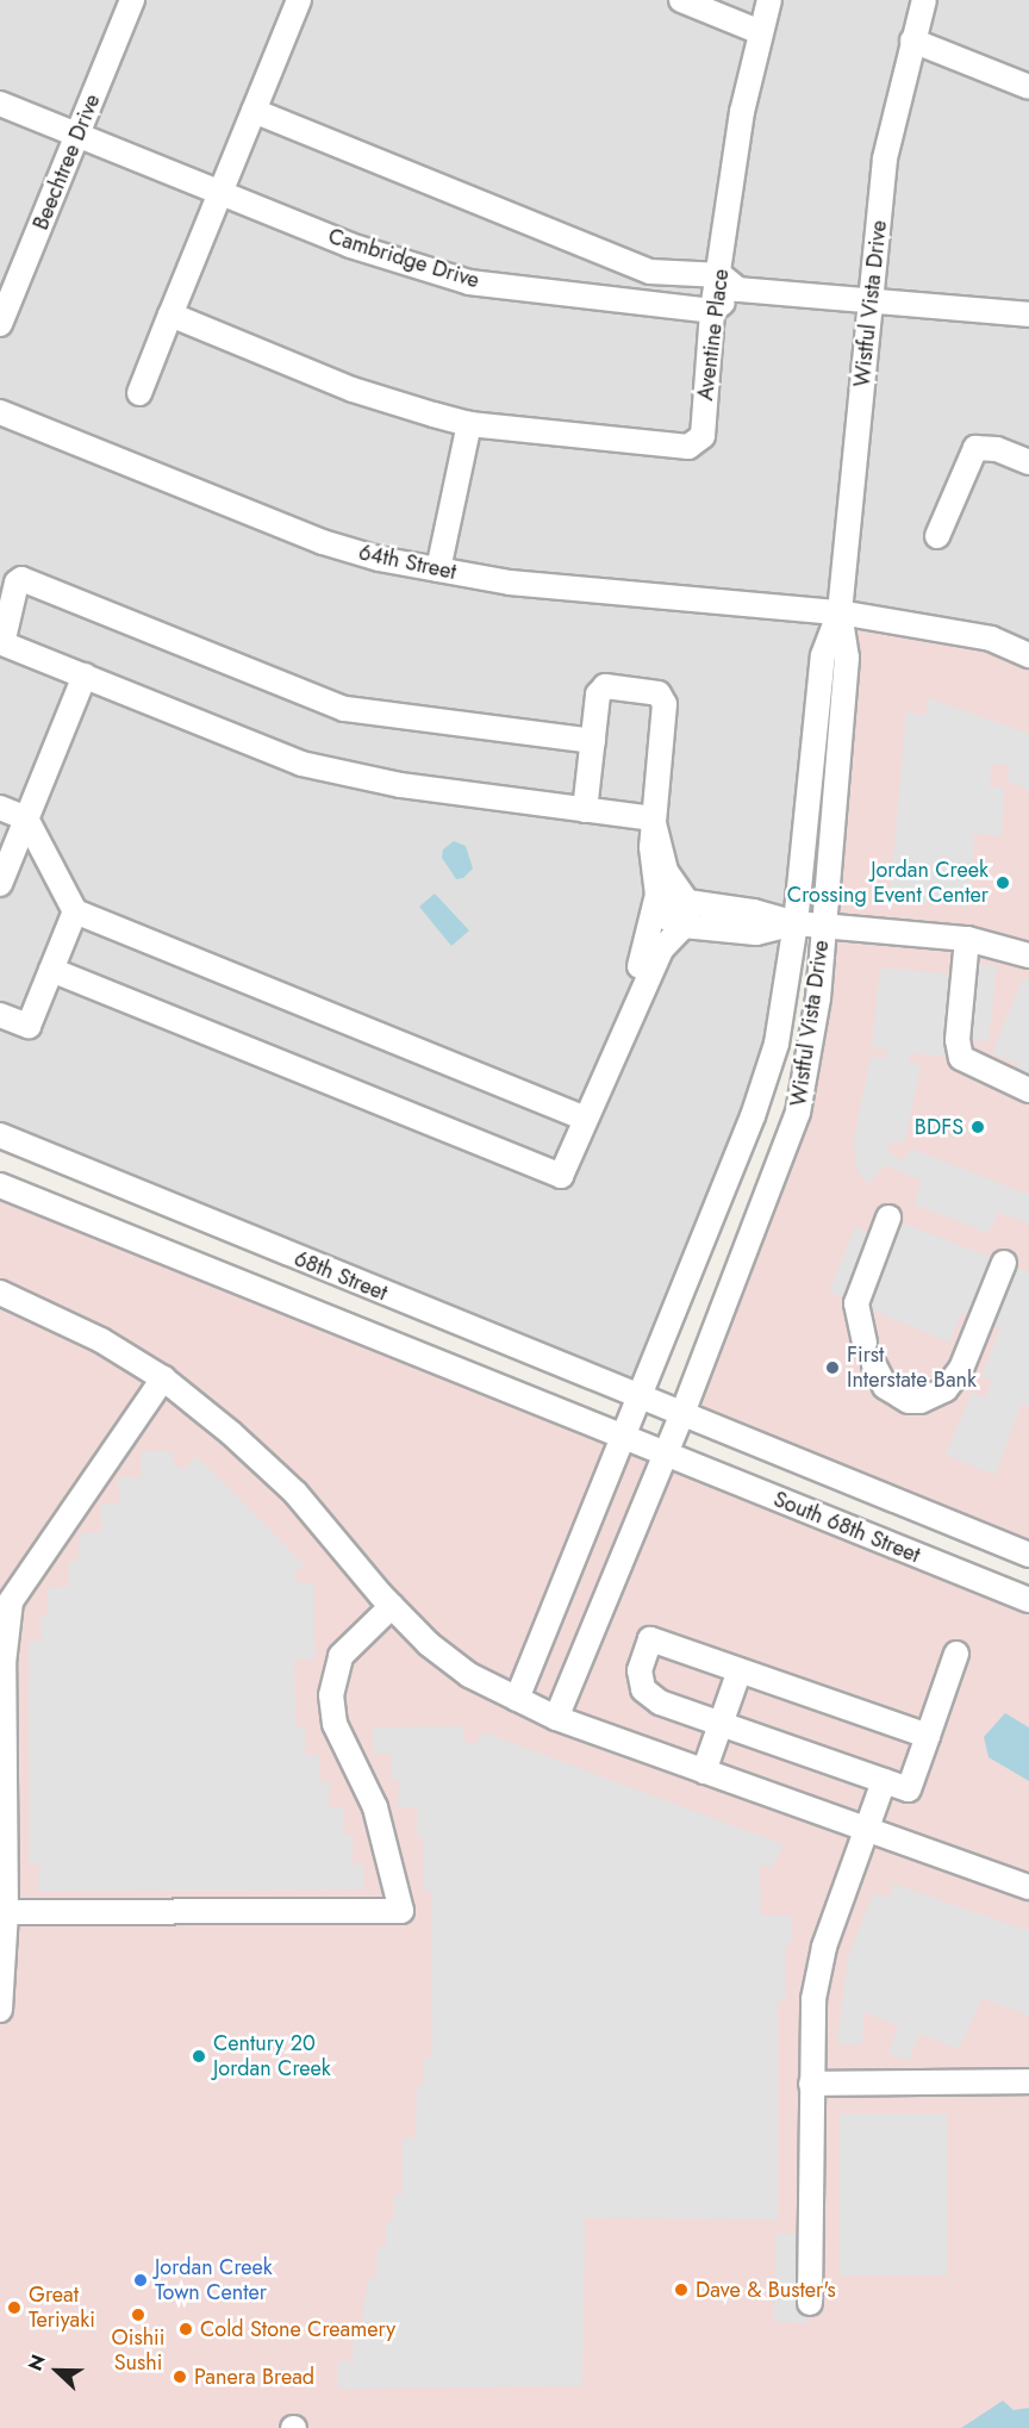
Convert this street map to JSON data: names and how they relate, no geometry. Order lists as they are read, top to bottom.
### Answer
{
  "streets": {
    "street": [
      "Beechtree Drive",
      "Cambridge Drive",
      "Wistful Vista Drive",
      "Aventine Place",
      "64th Street",
      "68th Street",
      "South 68th Street"
    ]
  },
  "crossings": [
    ["Beechtree Drive", "Cambridge Drive"],
    ["Cambridge Drive", "Aventine Place"],
    ["Wistful Vista Drive", "64th Street"],
    ["Wistful Vista Drive", "68th Street"],
    ["Wistful Vista Drive", "South 68th Street"],
    ["68th Street", "South 68th Street"]
  ],
  "places": [
    "Jordan Creek Crossing Event Center",
    "BDFS",
    "First Interstate Bank",
    "Century 20 Jordan Creek",
    "Jordan Creek Town Center",
    "Dave & Buster's",
    "Great Teriyaki",
    "Oishii Sushi",
    "Cold Stone Creamery",
    "Panera Bread"
  ],
  "north": "left"
}
